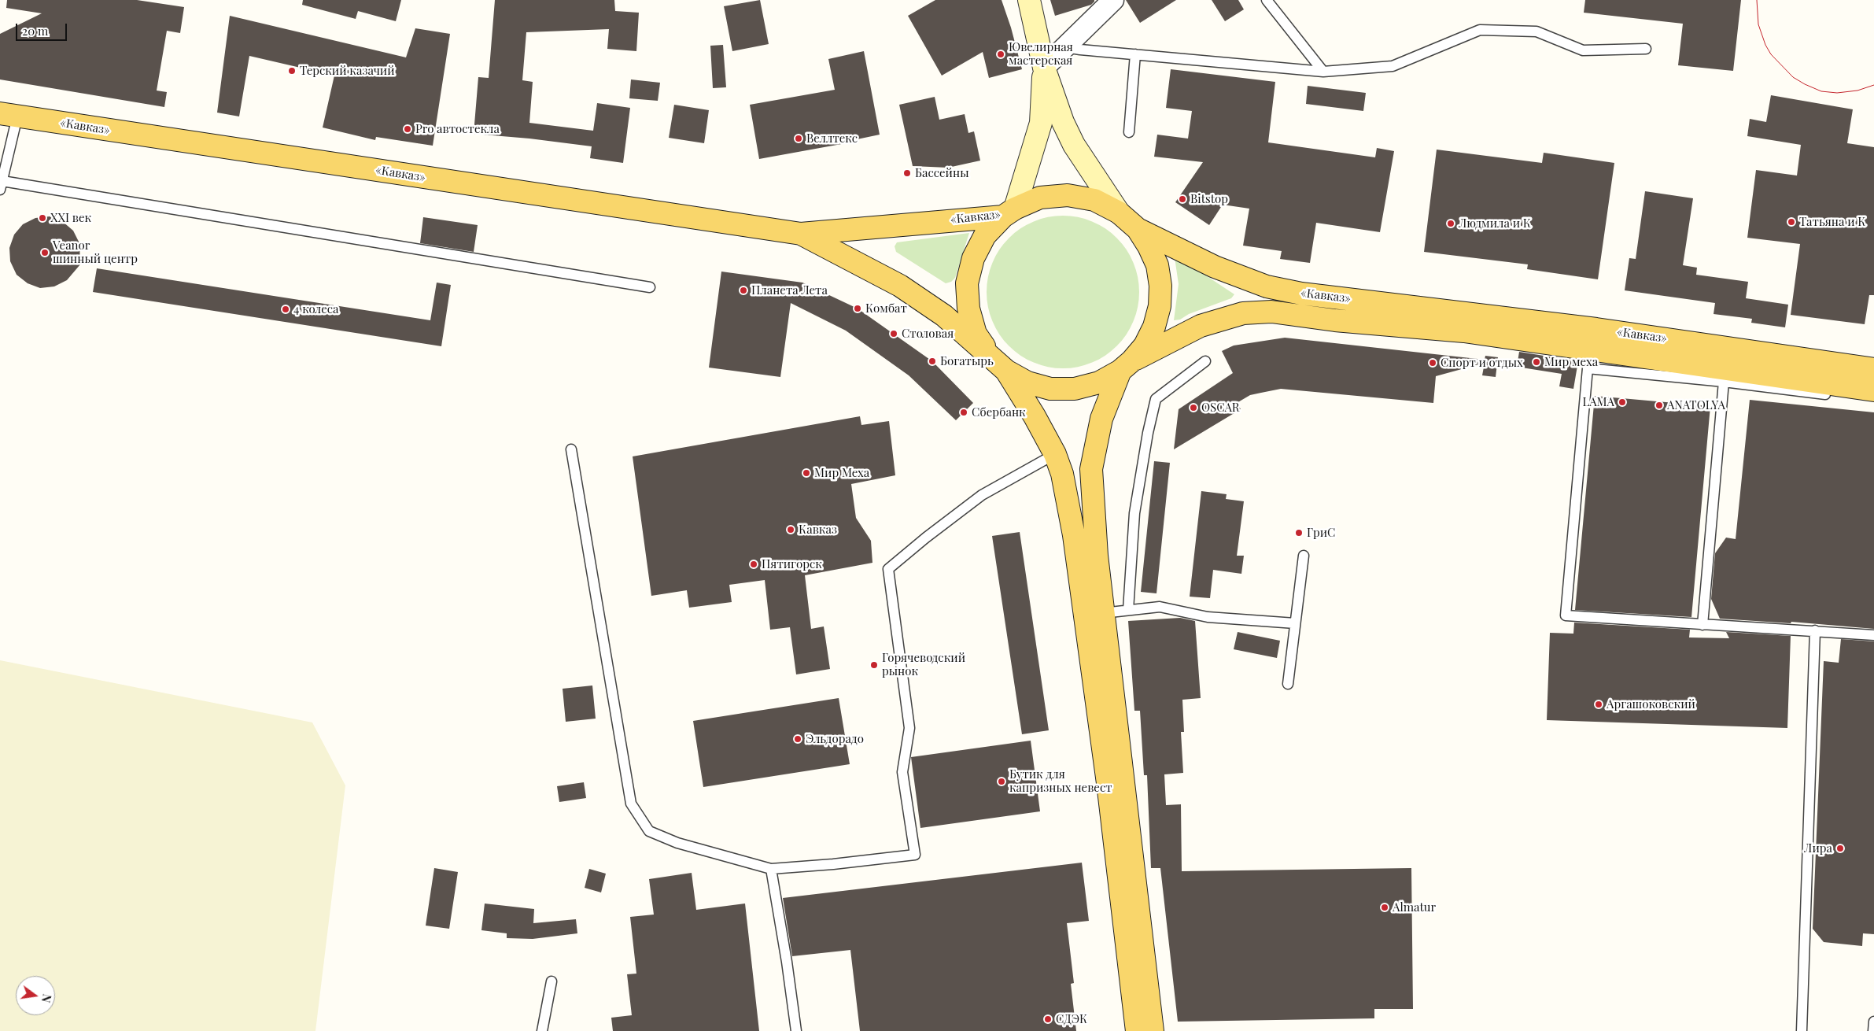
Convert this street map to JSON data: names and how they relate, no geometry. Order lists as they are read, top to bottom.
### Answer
{
  "streets": {
    "main road": ["«Кавказ»"]
  },
  "places": [
    "Ювелирная мастерская",
    "Терский казачий",
    "Pro автостекла",
    "Веллтекс",
    "Бассейны",
    "Bitstop",
    "XXI век",
    "Татьяна и К",
    "Людмила и К",
    "Veanor шинный центр",
    "Планета Лета",
    "Комбат",
    "4 колеса",
    "Столовая",
    "Богатырь",
    "Мир меха",
    "Спорт и отдых",
    "LAMA",
    "ANATOLYA",
    "OSCAR",
    "Сбербанк",
    "Мир Меха",
    "Кавказ",
    "ГриС",
    "Пятигорск",
    "Горячеводский рынок",
    "Аргашоковский",
    "Эльдорадо",
    "Бутик для капризных невест",
    "Лира",
    "Almatur",
    "СДЭК"
  ],
  "scale_bar": "20 m",
  "north": "right"
}
